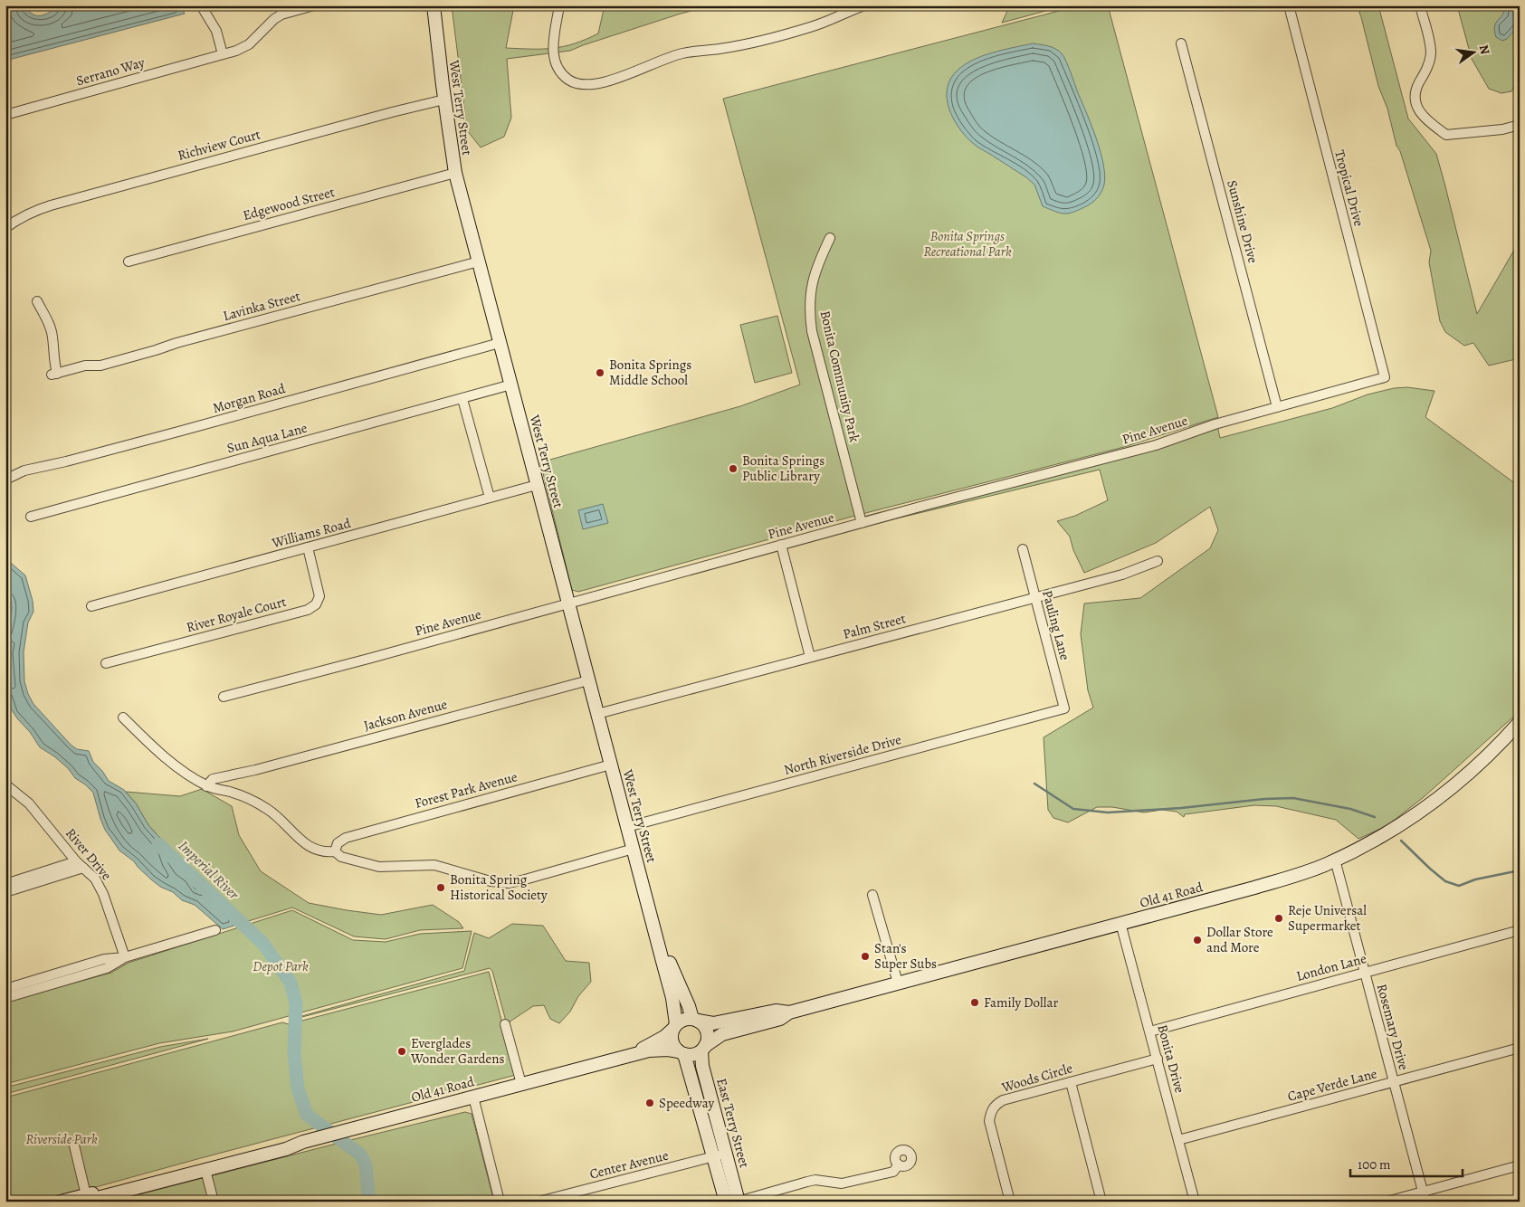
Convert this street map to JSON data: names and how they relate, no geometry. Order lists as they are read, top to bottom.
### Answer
{
  "streets": {
    "street": [
      "Serrano Way",
      "West Terry Street",
      "Richview Court",
      "Tropical Drive",
      "Edgewood Street",
      "Sunshine Drive",
      "Lavinka Street",
      "Bonita Community Park",
      "Morgan Road",
      "Pine Avenue",
      "Sun Aqua Lane",
      "Williams Road",
      "River Royale Court",
      "Pauling Lane",
      "Palm Street",
      "Jackson Avenue",
      "North Riverside Drive",
      "Forest Park Avenue",
      "River Drive",
      "Old 41 Road",
      "London Lane",
      "Rosemary Drive",
      "Bonita Drive",
      "Woods Circle",
      "Cape Verde Lane",
      "East Terry Street",
      "Center Avenue"
    ]
  },
  "crossings": [
    ["West Terry Street", "Richview Court"],
    ["West Terry Street", "Edgewood Street"],
    ["West Terry Street", "Lavinka Street"],
    ["West Terry Street", "Morgan Road"],
    ["West Terry Street", "Pine Avenue"],
    ["West Terry Street", "Sun Aqua Lane"],
    ["West Terry Street", "Williams Road"],
    ["West Terry Street", "Palm Street"],
    ["West Terry Street", "Jackson Avenue"],
    ["West Terry Street", "North Riverside Drive"],
    ["West Terry Street", "Forest Park Avenue"],
    ["West Terry Street", "Old 41 Road"],
    ["West Terry Street", "East Terry Street"],
    ["Tropical Drive", "Pine Avenue"],
    ["Sunshine Drive", "Pine Avenue"],
    ["Bonita Community Park", "Pine Avenue"],
    ["Williams Road", "River Royale Court"],
    ["Pauling Lane", "Palm Street"],
    ["Pauling Lane", "North Riverside Drive"],
    ["Old 41 Road", "Rosemary Drive"],
    ["Old 41 Road", "Bonita Drive"],
    ["Old 41 Road", "East Terry Street"],
    ["London Lane", "Rosemary Drive"],
    ["London Lane", "Bonita Drive"],
    ["Rosemary Drive", "Cape Verde Lane"],
    ["Bonita Drive", "Woods Circle"],
    ["Bonita Drive", "Cape Verde Lane"],
    ["East Terry Street", "Center Avenue"]
  ],
  "water": ["Imperial River"],
  "parks": ["Bonita Springs Recreational Park", "Depot Park", "Riverside Park"],
  "places": [
    "Bonita Springs Middle School",
    "Bonita Springs Public Library",
    "Bonita Spring Historical Society",
    "Reje Universal Supermarket",
    "Dollar Store and More",
    "Stan's Super Subs",
    "Family Dollar",
    "Everglades Wonder Gardens",
    "Speedway"
  ],
  "scale_bar": "100 m",
  "north": "right"
}
